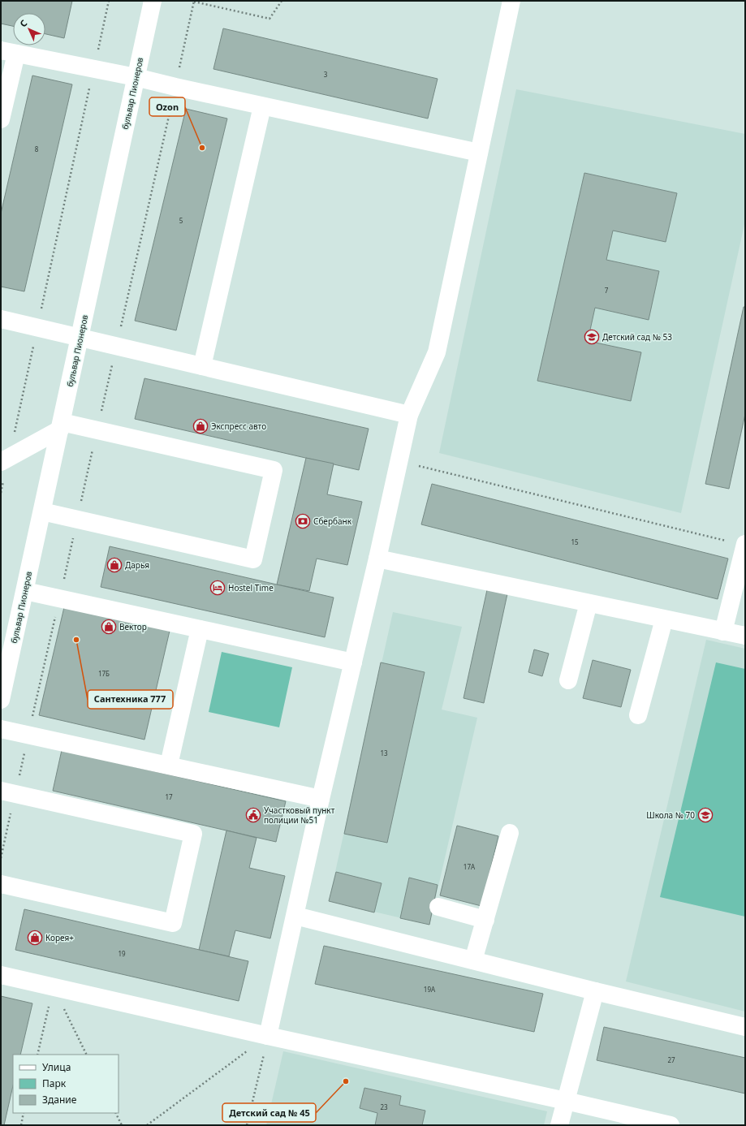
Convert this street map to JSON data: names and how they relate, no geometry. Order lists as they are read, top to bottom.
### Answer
{
  "streets": {
    "street": ["бульвар Пионеров"]
  },
  "places": {
    "other": ["Ozon", "Сантехника 777", "Детский сад № 45"],
    "school or university": ["Детский сад № 53", "Школа № 70"],
    "shop": [
      "Экспресс авто",
      "Дарья",
      "Вектор",
      "Корея+"
    ],
    "bank": ["Сбербанк"],
    "hotel": ["Hostel Time"],
    "public building": ["Участковый пункт полиции №51"]
  },
  "house_numbers": [
    "3",
    "8",
    "5",
    "7",
    "15",
    "17Б",
    "13",
    "17",
    "17А",
    "19",
    "19А",
    "27",
    "23"
  ],
  "legend": ["Улица", "Парк", "Здание"],
  "north": "top left"
}
